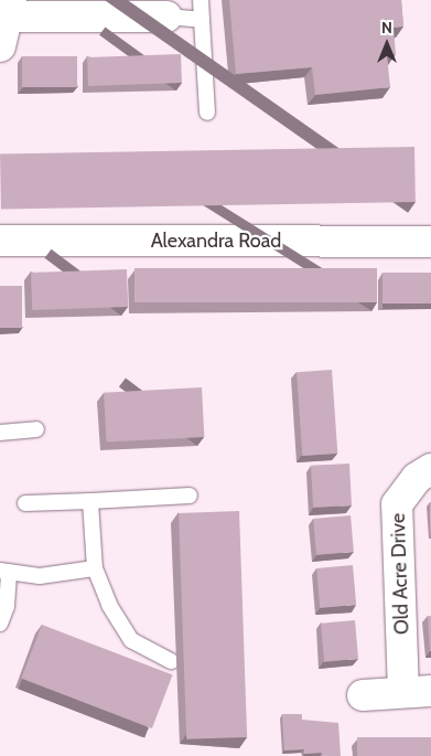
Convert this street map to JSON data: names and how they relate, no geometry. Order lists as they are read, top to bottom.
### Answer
{
  "streets": {
    "street": ["Alexandra Road", "Old Acre Drive"]
  },
  "north": "top"
}
